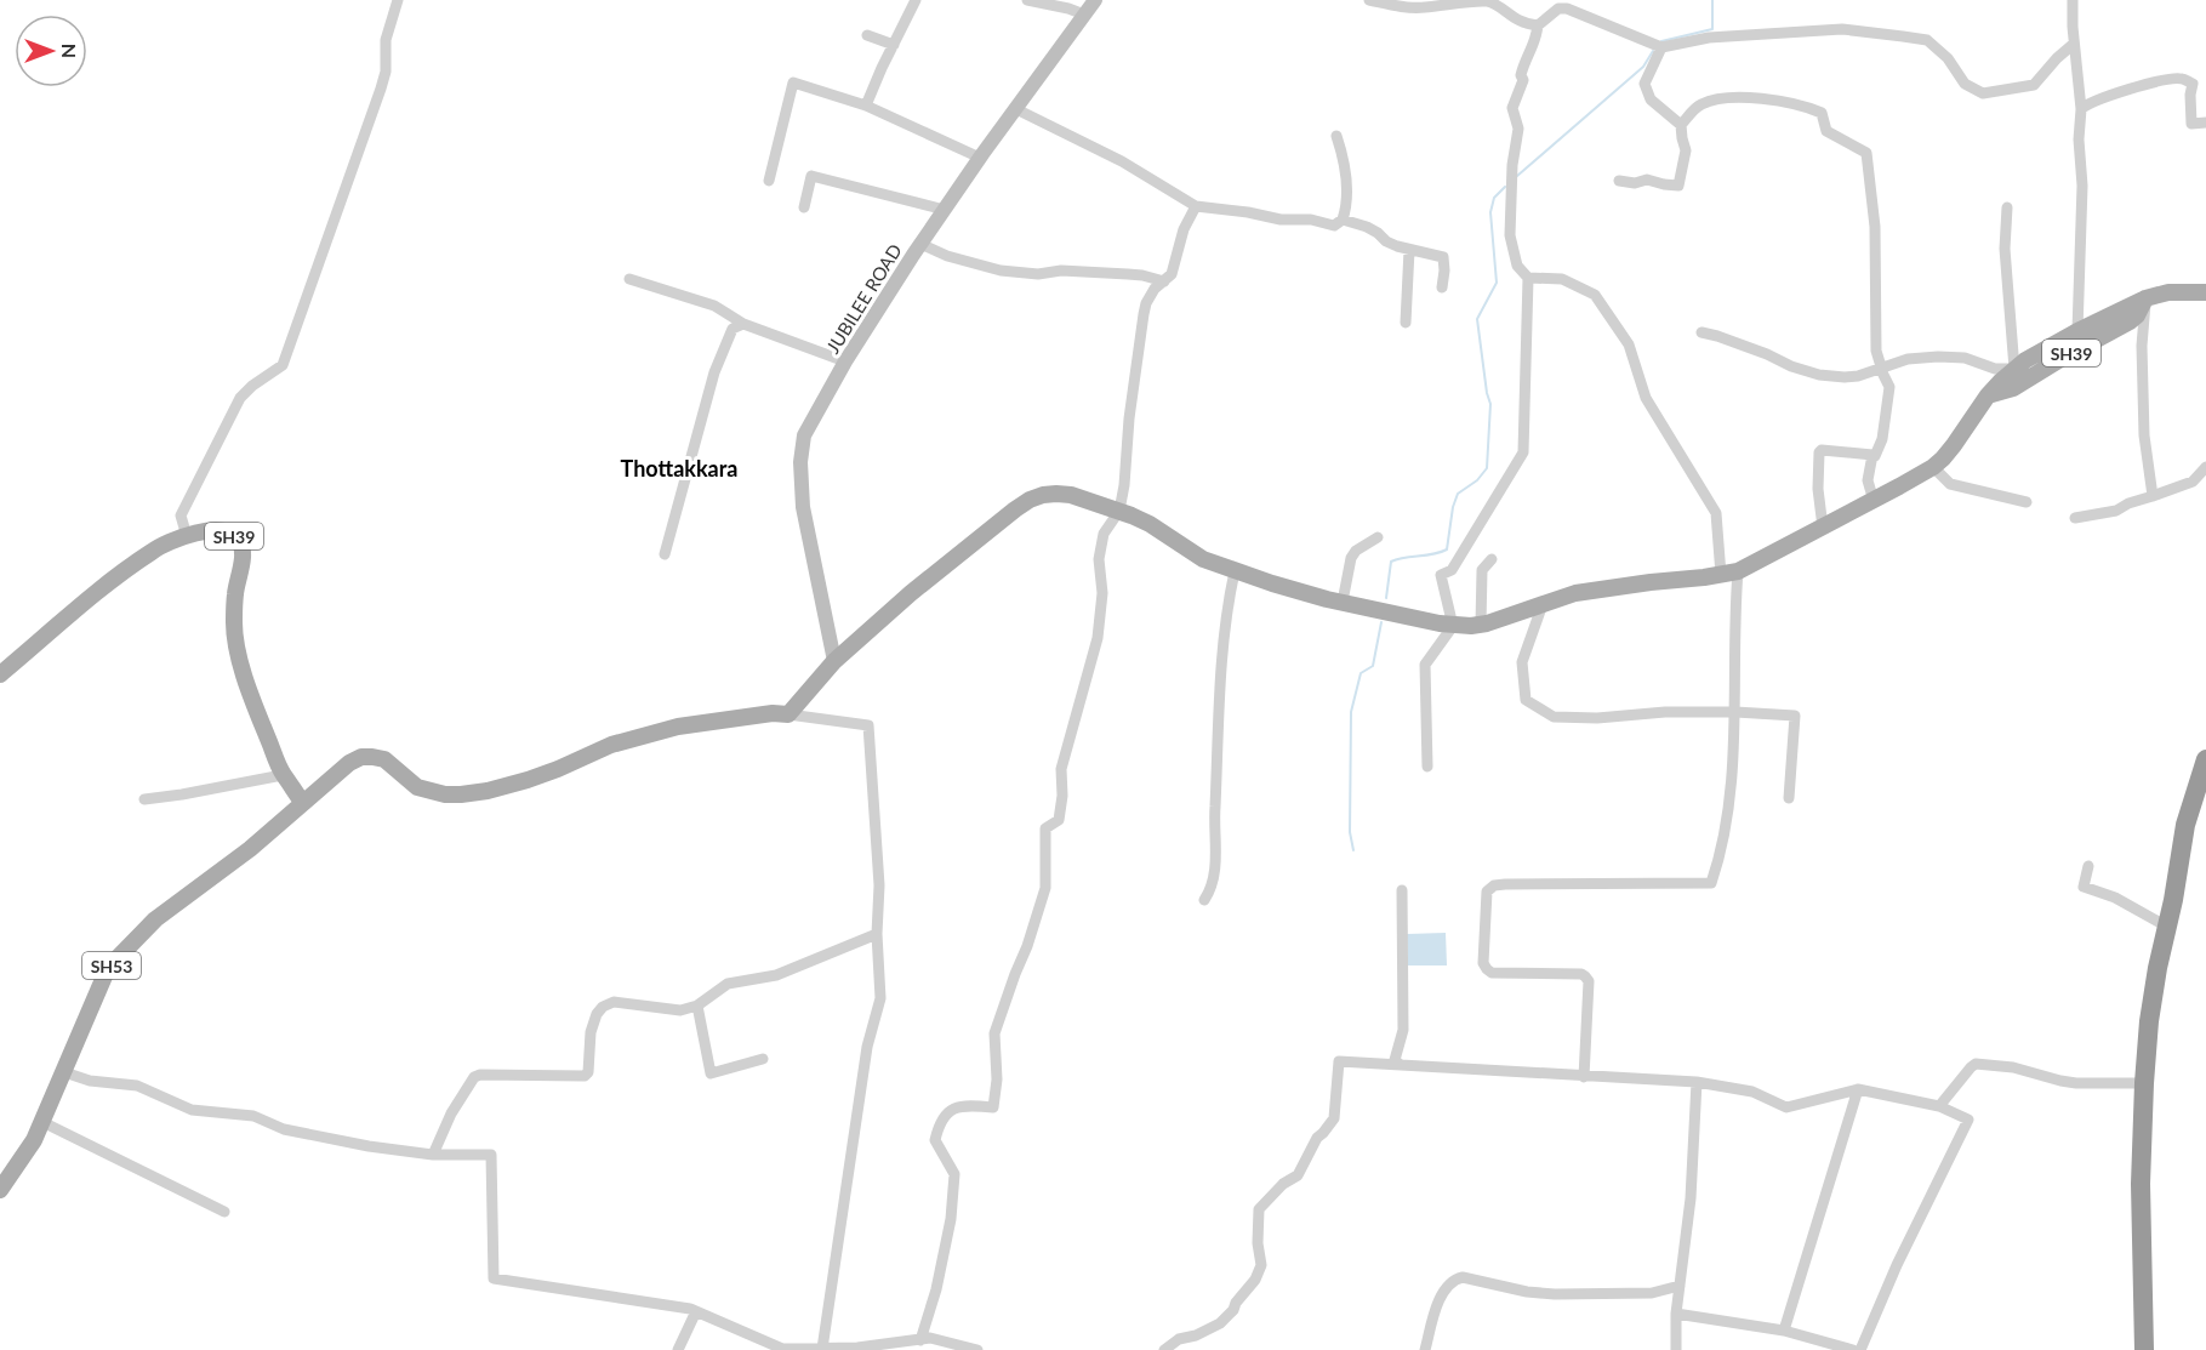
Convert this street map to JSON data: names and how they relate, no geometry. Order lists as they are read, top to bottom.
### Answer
{
  "streets": {
    "main road": ["JUBILEE ROAD", "SH39", "SH53"]
  },
  "crossings": [
    ["SH39", "SH53"]
  ],
  "districts": ["Thottakkara"],
  "north": "right"
}
